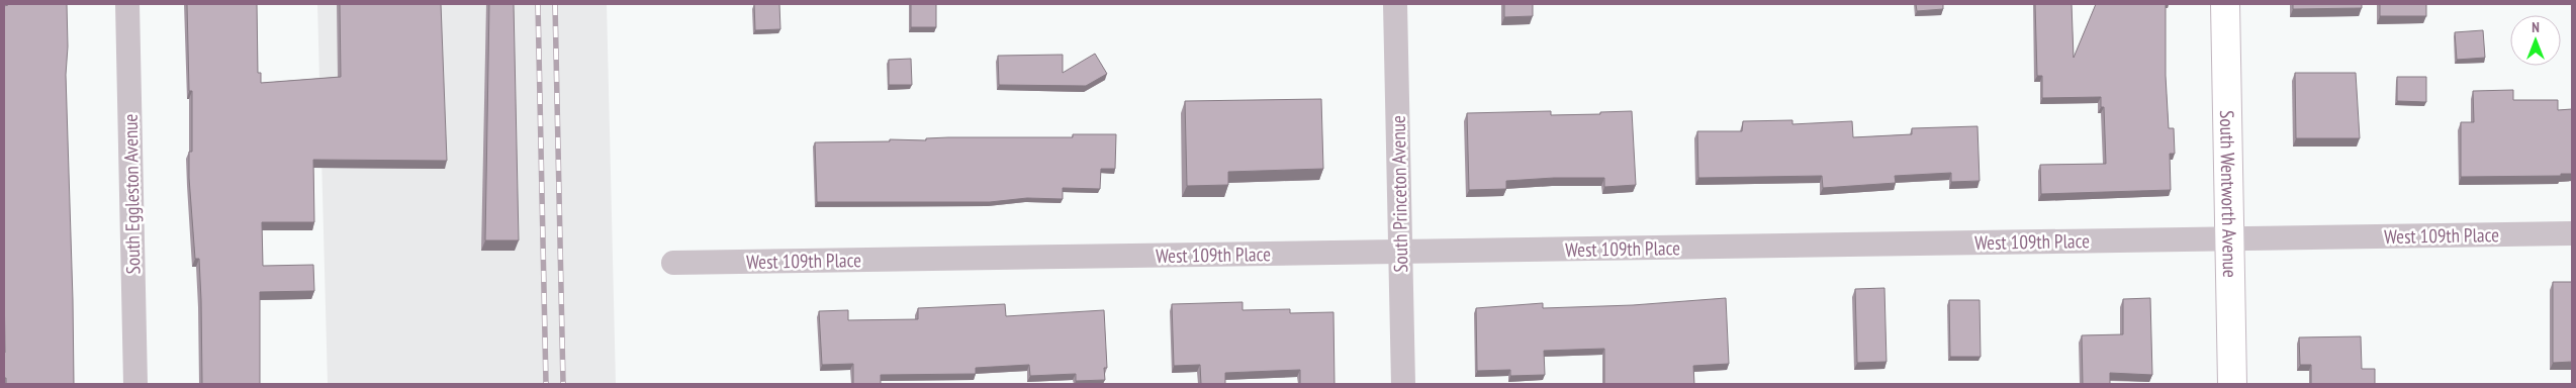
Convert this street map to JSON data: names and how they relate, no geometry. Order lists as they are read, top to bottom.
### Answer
{
  "streets": {
    "street": [
      "South Eggleston Avenue",
      "South Princeton Avenue",
      "South Wentworth Avenue",
      "West 109th Place"
    ]
  },
  "crossings": [
    ["South Princeton Avenue", "West 109th Place"],
    ["South Wentworth Avenue", "West 109th Place"]
  ],
  "north": "top"
}
